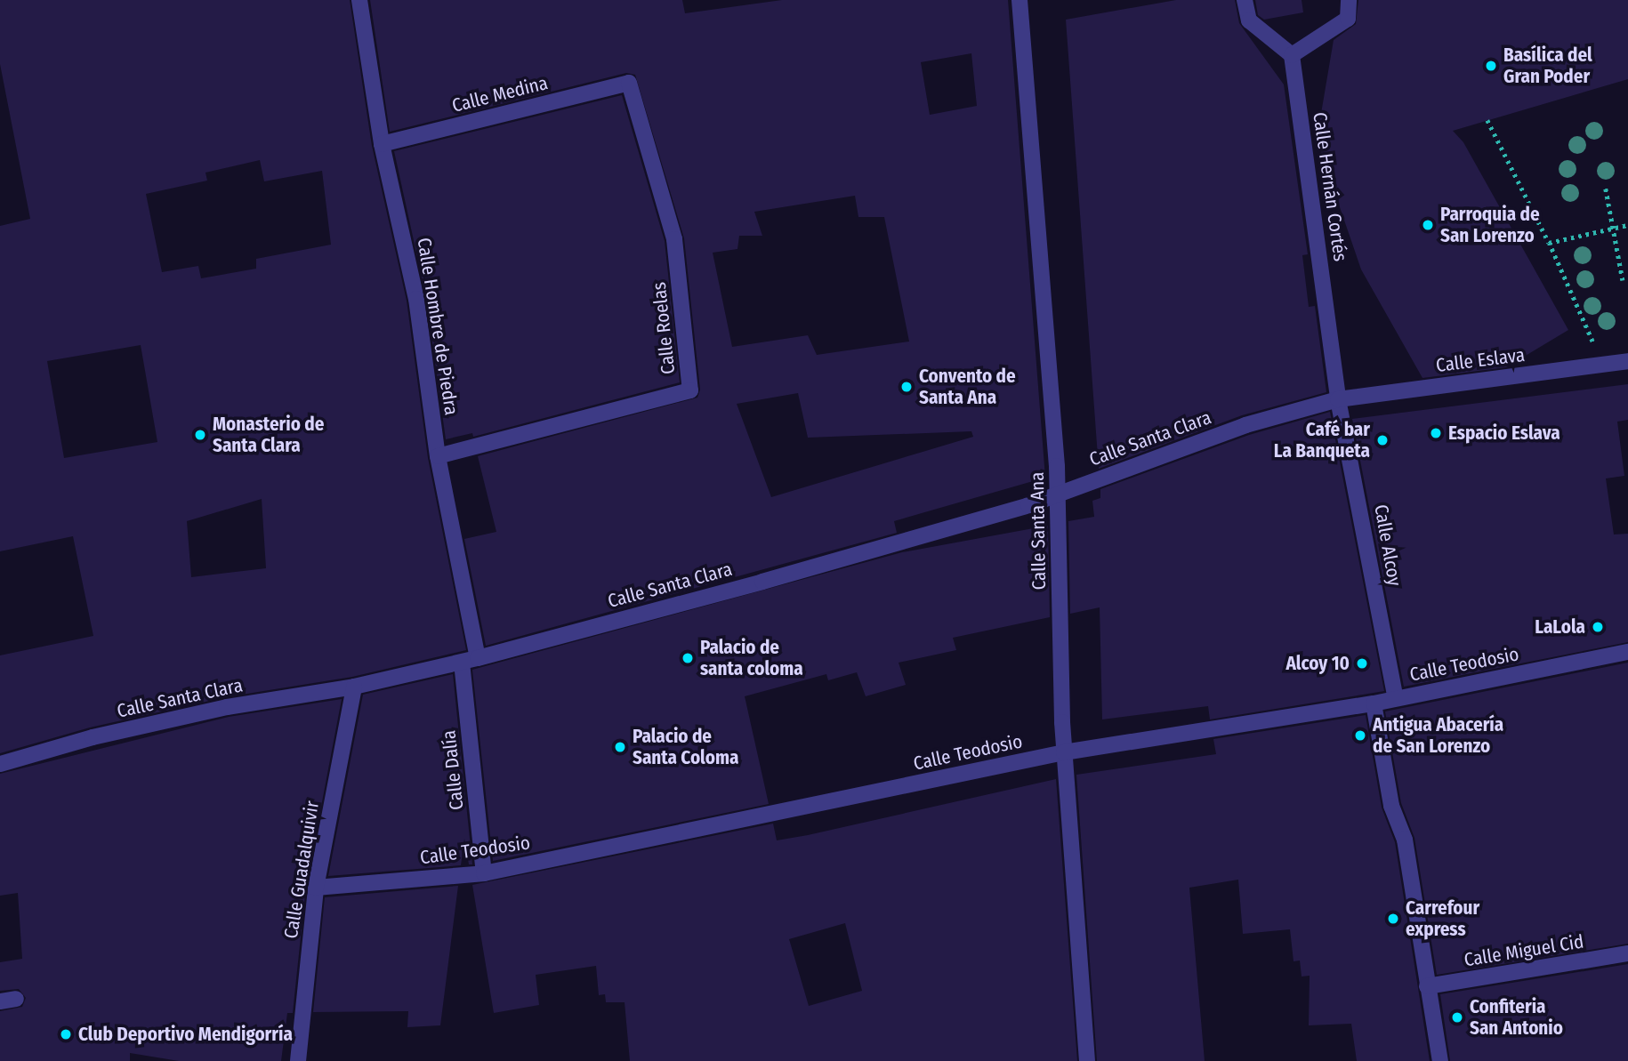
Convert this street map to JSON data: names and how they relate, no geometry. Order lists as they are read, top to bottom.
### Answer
{
  "streets": {
    "street": [
      "Calle Medina",
      "Calle Hernán Cortés",
      "Calle Hombre de Piedra",
      "Calle Roelas",
      "Calle Eslava",
      "Calle Santa Clara",
      "Calle Santa Ana",
      "Calle Alcoy",
      "Calle Teodosio",
      "Calle Dalía",
      "Calle Guadalquivir",
      "Calle Miguel Cid"
    ]
  },
  "crossings": [
    ["Calle Medina", "Calle Hombre de Piedra"],
    ["Calle Medina", "Calle Roelas"],
    ["Calle Hernán Cortés", "Calle Eslava"],
    ["Calle Hernán Cortés", "Calle Santa Clara"],
    ["Calle Hernán Cortés", "Calle Alcoy"],
    ["Calle Hombre de Piedra", "Calle Roelas"],
    ["Calle Hombre de Piedra", "Calle Santa Clara"],
    ["Calle Eslava", "Calle Santa Clara"],
    ["Calle Eslava", "Calle Alcoy"],
    ["Calle Santa Clara", "Calle Santa Ana"],
    ["Calle Santa Clara", "Calle Alcoy"],
    ["Calle Santa Clara", "Calle Dalía"],
    ["Calle Santa Clara", "Calle Guadalquivir"],
    ["Calle Santa Ana", "Calle Teodosio"],
    ["Calle Alcoy", "Calle Teodosio"],
    ["Calle Teodosio", "Calle Dalía"],
    ["Calle Teodosio", "Calle Guadalquivir"]
  ],
  "places": [
    "Basílica del Gran Poder",
    "Parroquia de San Lorenzo",
    "Convento de Santa Ana",
    "Espacio Eslava",
    "Monasterio de Santa Clara",
    "Café bar La Banqueta",
    "LaLola",
    "Palacio de santa coloma",
    "Alcoy 10",
    "Antigua Abacería de San Lorenzo",
    "Palacio de Santa Coloma",
    "Carrefour express",
    "Confiteria San Antonio",
    "Club Deportivo Mendigorría"
  ]
}
